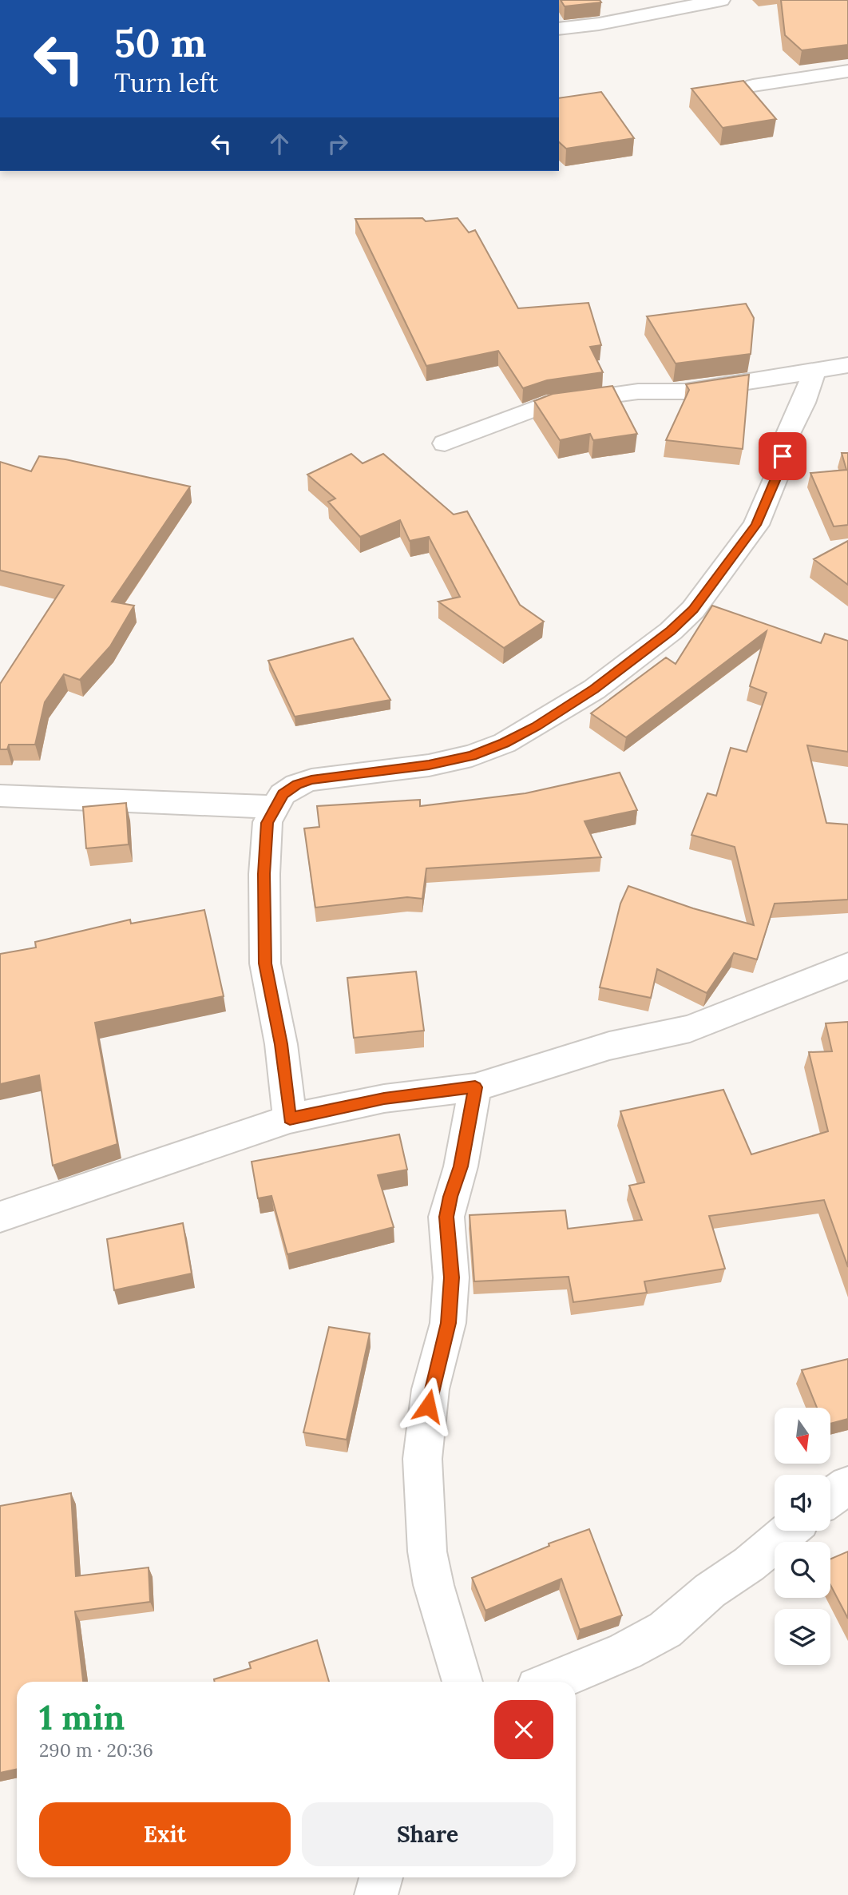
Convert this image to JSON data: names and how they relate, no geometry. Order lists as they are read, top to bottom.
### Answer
{
  "north": "bottom",
  "page": {
    "turn": ["50 m", "Turn left"],
    "heading": ["1 min", "290 m · 20:36"],
    "buttons": ["Exit", "Share"]
  }
}
